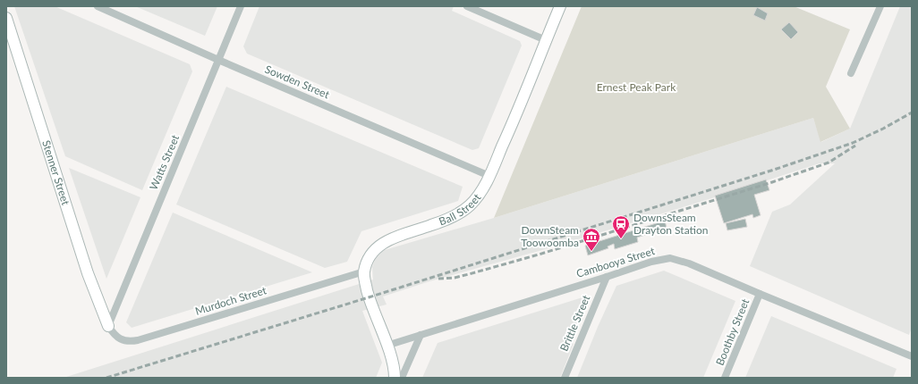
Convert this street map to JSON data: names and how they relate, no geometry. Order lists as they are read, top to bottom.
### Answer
{
  "streets": {
    "main road": ["Stenner Street", "Ball Street"],
    "street": [
      "Sowden Street",
      "Watts Street",
      "Cambooya Street",
      "Murdoch Street",
      "Brittle Street",
      "Boothby Street"
    ]
  },
  "crossings": [
    ["Sowden Street", "Watts Street"],
    ["Sowden Street", "Ball Street"],
    ["Watts Street", "Stenner Street"],
    ["Watts Street", "Murdoch Street"],
    ["Stenner Street", "Murdoch Street"],
    ["Ball Street", "Murdoch Street"],
    ["Cambooya Street", "Brittle Street"],
    ["Cambooya Street", "Boothby Street"]
  ],
  "parks": ["Ernest Peak Park"],
  "places": {
    "station": ["DownsSteam Drayton Station"],
    "museum": ["DownSteam Toowoomba"]
  }
}
